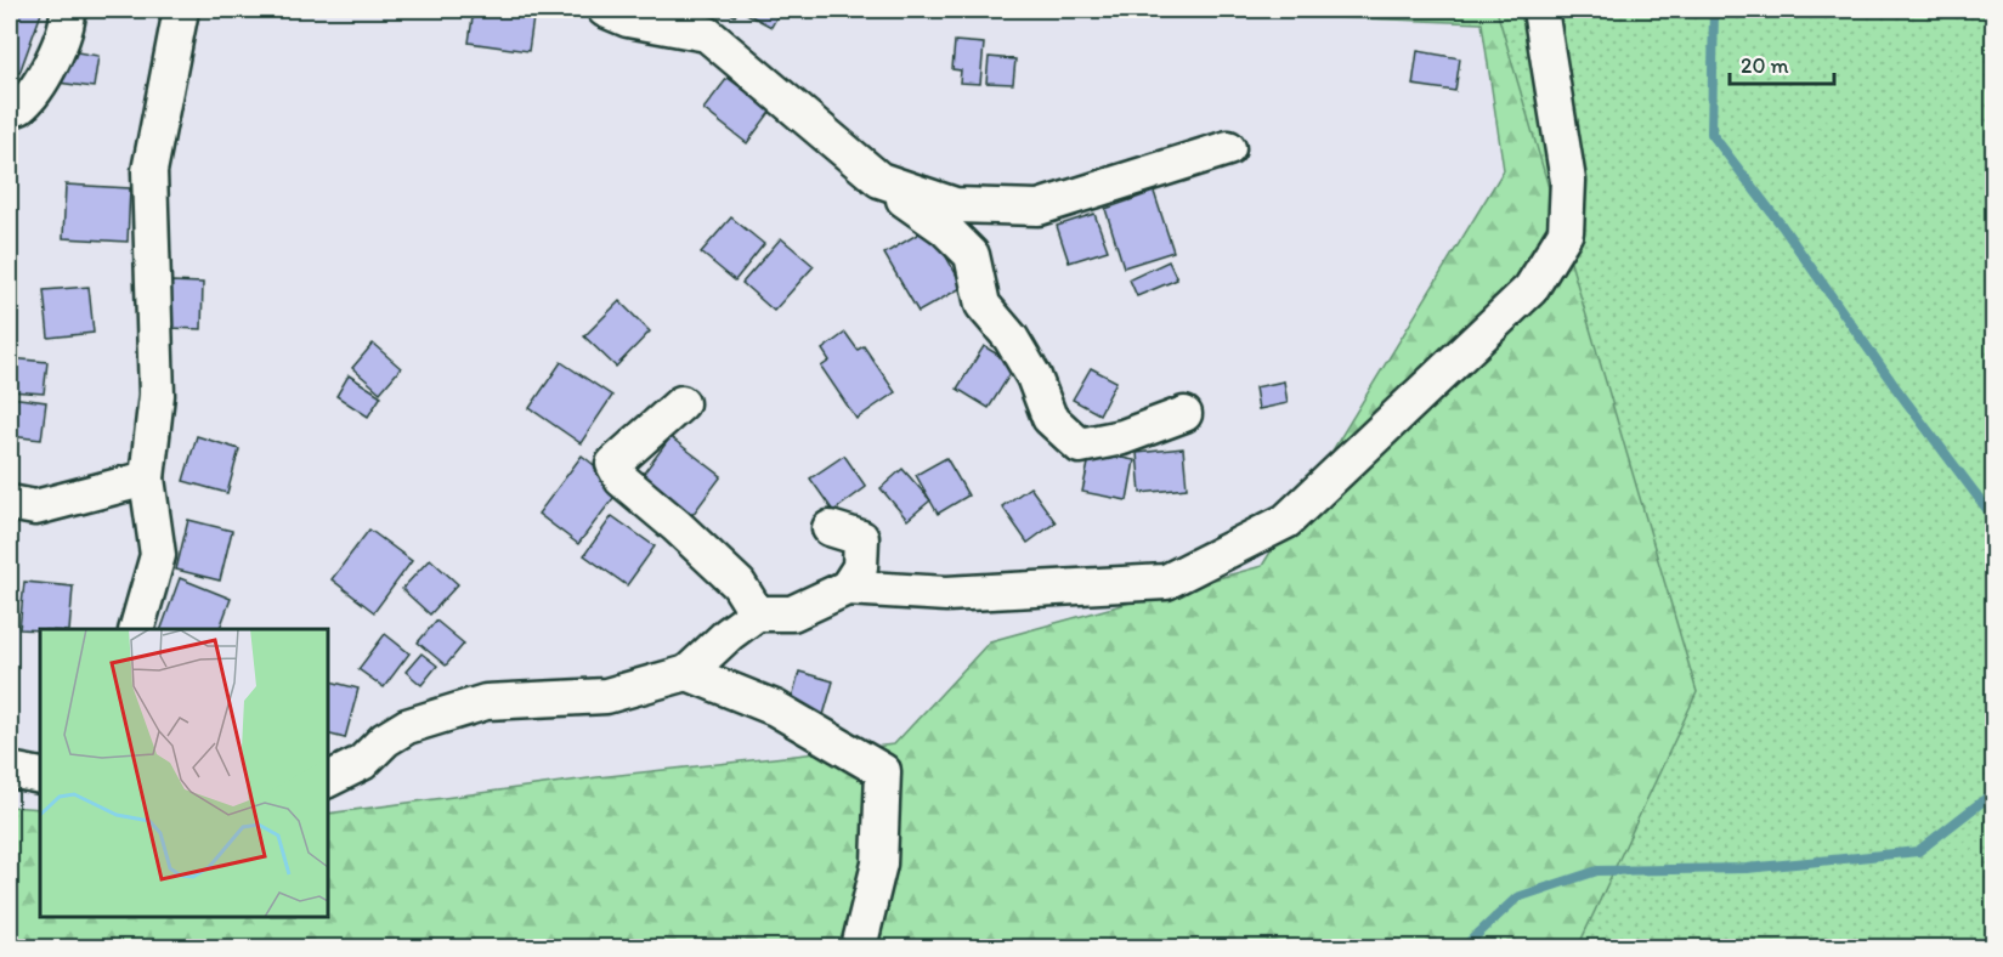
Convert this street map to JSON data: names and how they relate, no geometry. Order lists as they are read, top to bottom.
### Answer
{
  "scale_bar": "20 m"
}
